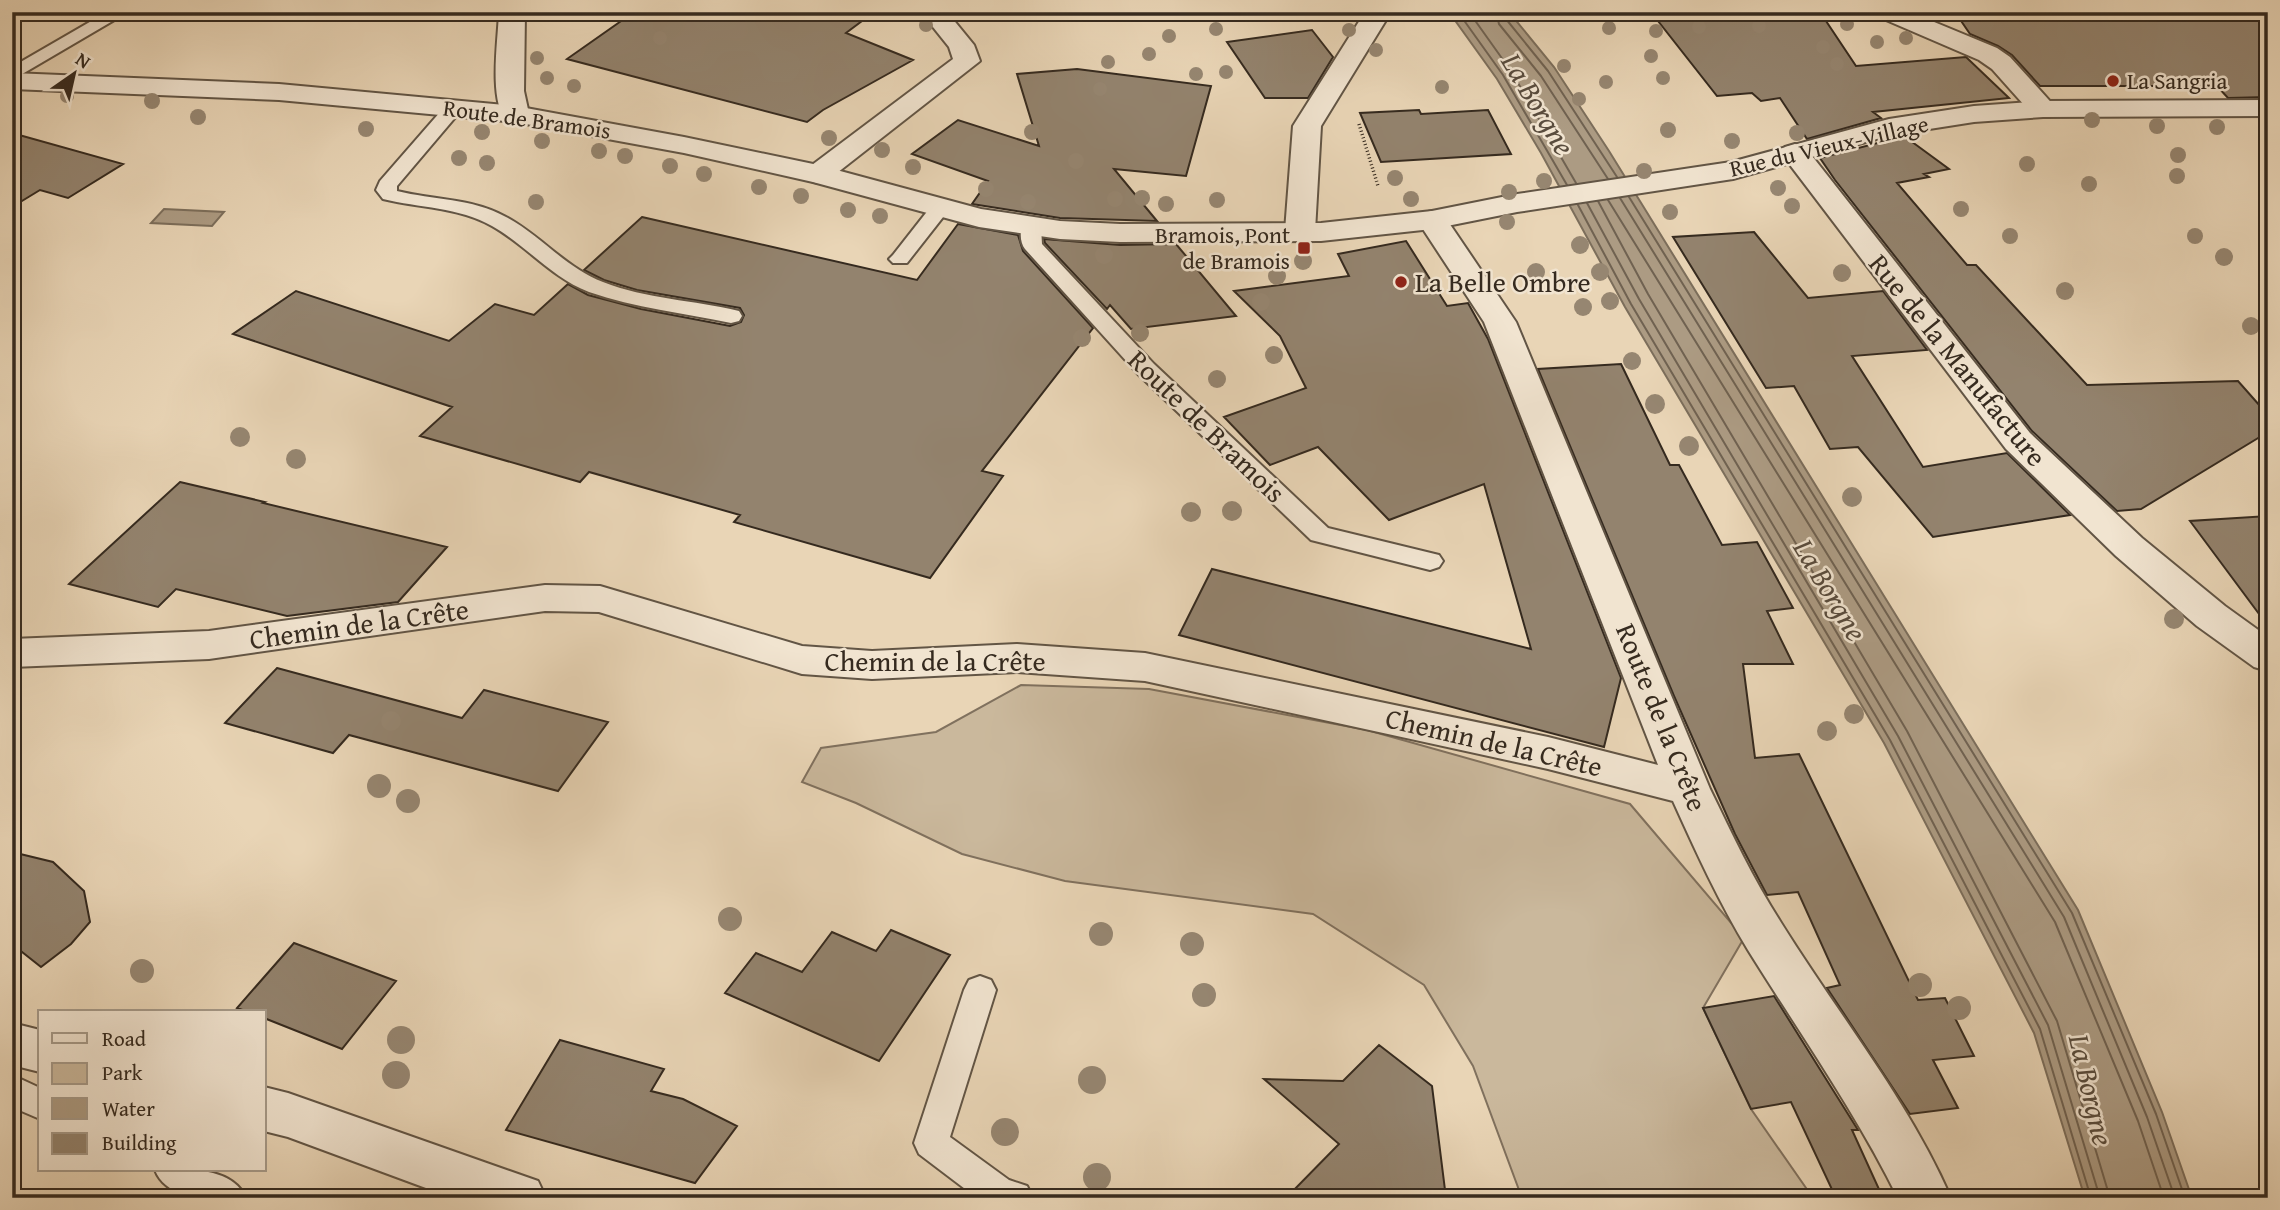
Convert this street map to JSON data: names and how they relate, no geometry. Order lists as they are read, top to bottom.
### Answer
{
  "streets": {
    "street": [
      "Route de Bramois",
      "Rue du Vieux-Village",
      "Rue de la Manufacture",
      "Chemin de la Crête",
      "Route de la Crête"
    ]
  },
  "crossings": [
    ["Route de Bramois", "Rue du Vieux-Village"],
    ["Route de Bramois", "Route de la Crête"],
    ["Rue du Vieux-Village", "Rue de la Manufacture"],
    ["Chemin de la Crête", "Route de la Crête"]
  ],
  "water": ["La Borgne"],
  "places": {
    "other": ["La Sangria", "La Belle Ombre"],
    "transit": ["Bramois, Pont de Bramois"]
  },
  "legend": [
    "Road",
    "Park",
    "Water",
    "Building"
  ],
  "north": "top right"
}
